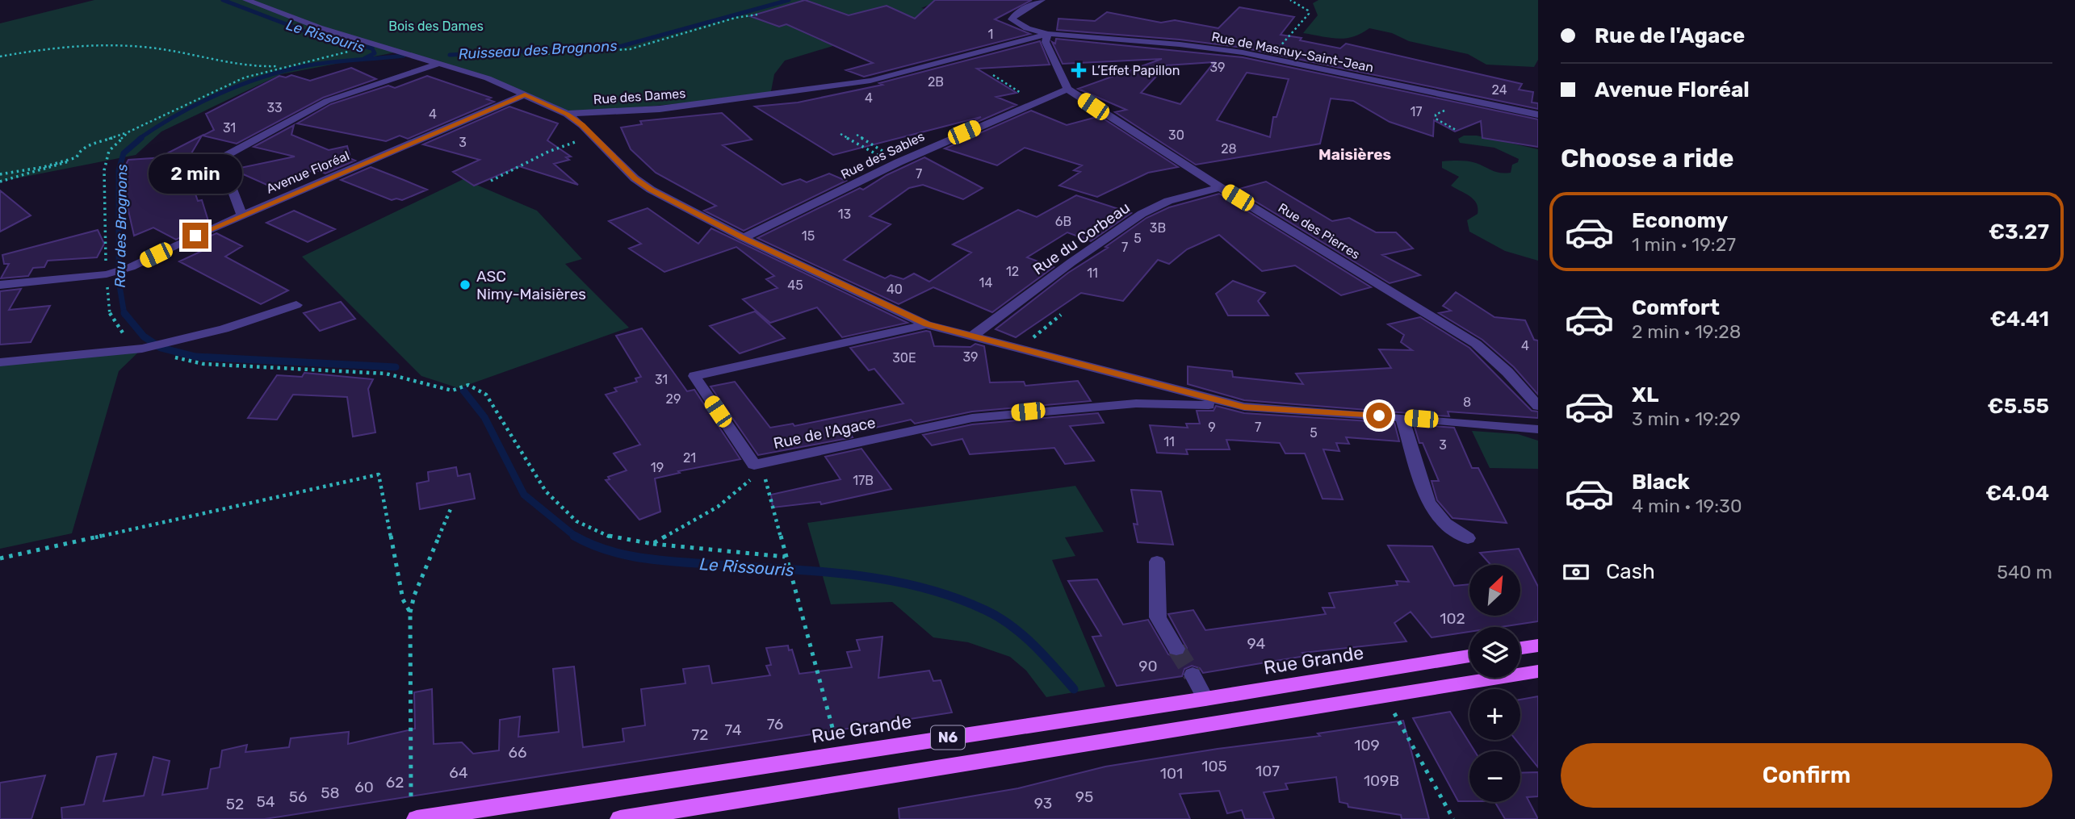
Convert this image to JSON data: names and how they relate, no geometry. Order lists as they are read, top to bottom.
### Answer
{
  "streets": {
    "main road": ["Rue Grande", "N6"],
    "street": [
      "Rue de Masnuy-Saint-Jean",
      "Rue des Dames",
      "Rue des Sables",
      "Avenue Floréal",
      "Rue des Pierres",
      "Rue du Corbeau",
      "Rue de l'Agace"
    ]
  },
  "crossings": [
    ["Rue de Masnuy-Saint-Jean", "Rue des Dames"],
    ["Rue des Dames", "Avenue Floréal"],
    ["Rue des Dames", "Rue de l'Agace"],
    ["Rue des Sables", "Rue des Pierres"],
    ["Rue des Sables", "Rue de l'Agace"],
    ["Rue des Pierres", "Rue du Corbeau"],
    ["Rue du Corbeau", "Rue de l'Agace"]
  ],
  "districts": ["Maisières"],
  "water": ["Le Rissouris", "Ruisseau des Brognons", "Rau des Brognons"],
  "parks": ["Bois des Dames"],
  "places": {
    "health": ["L’Effet Papillon"],
    "other": ["ASC Nimy-Maisières"]
  },
  "house_numbers": [
    "1",
    "39",
    "2B",
    "24",
    "4",
    "33",
    "17",
    "4",
    "31",
    "30",
    "3",
    "28",
    "7",
    "13",
    "6B",
    "3B",
    "15",
    "5",
    "7",
    "12",
    "11",
    "14",
    "45",
    "40",
    "4",
    "39",
    "30E",
    "31",
    "29",
    "8",
    "9",
    "7",
    "5",
    "11",
    "3",
    "21",
    "19",
    "17B",
    "102",
    "94",
    "90",
    "76",
    "74",
    "72",
    "109",
    "66",
    "105",
    "107",
    "64",
    "101",
    "109B",
    "62",
    "60",
    "58",
    "56",
    "95",
    "54",
    "93",
    "52"
  ],
  "north": "top right",
  "page": {
    "banner": ["Rue de l'Agace", "Avenue Floréal"],
    "heading": "Choose a ride",
    "bubble": "2 min",
    "list": [
      {
        "name": "Economy",
        "note": "1 min · 19:27",
        "value": "€3.27"
      },
      {
        "name": "Comfort",
        "note": "2 min · 19:28",
        "value": "€4.41"
      },
      {
        "name": "XL",
        "note": "3 min · 19:29",
        "value": "€5.55"
      },
      {
        "name": "Black",
        "note": "4 min · 19:30",
        "value": "€4.04"
      }
    ],
    "pay": ["Cash", "540 m"],
    "map_buttons": ["+", "−"],
    "buttons": "Confirm"
  }
}
